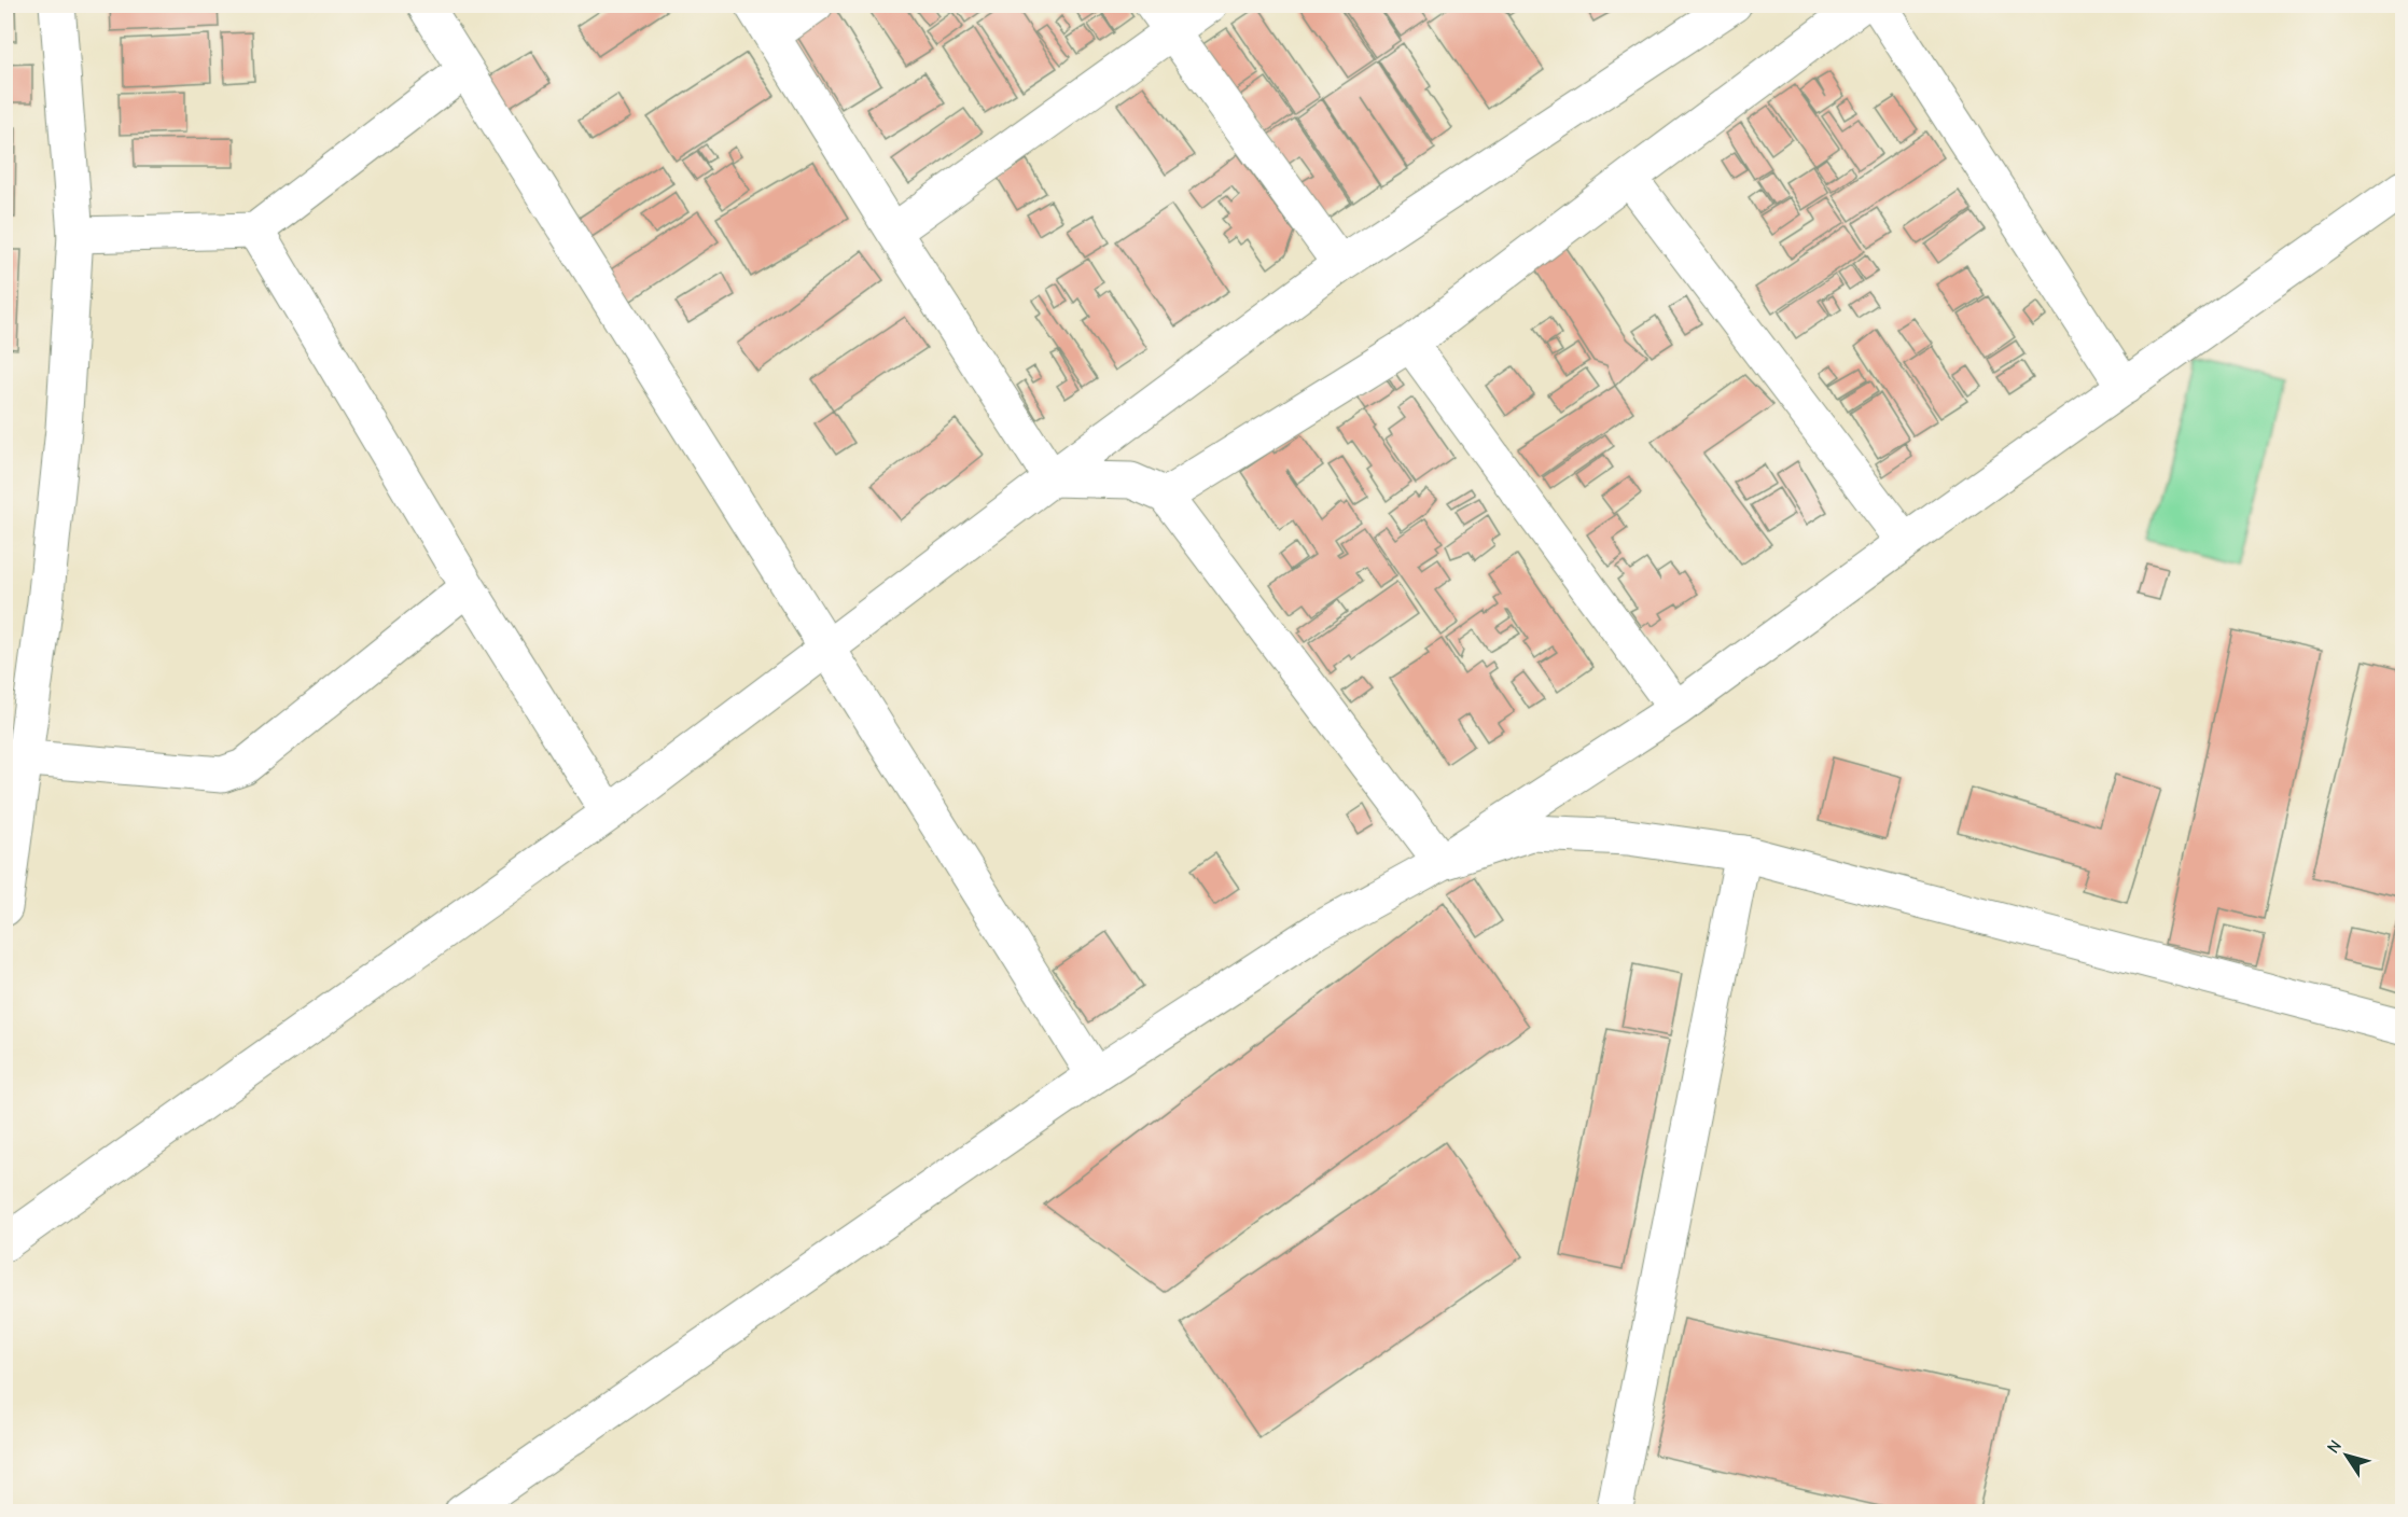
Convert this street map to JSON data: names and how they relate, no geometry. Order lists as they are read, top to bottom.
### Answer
{
  "north": "top left"
}
